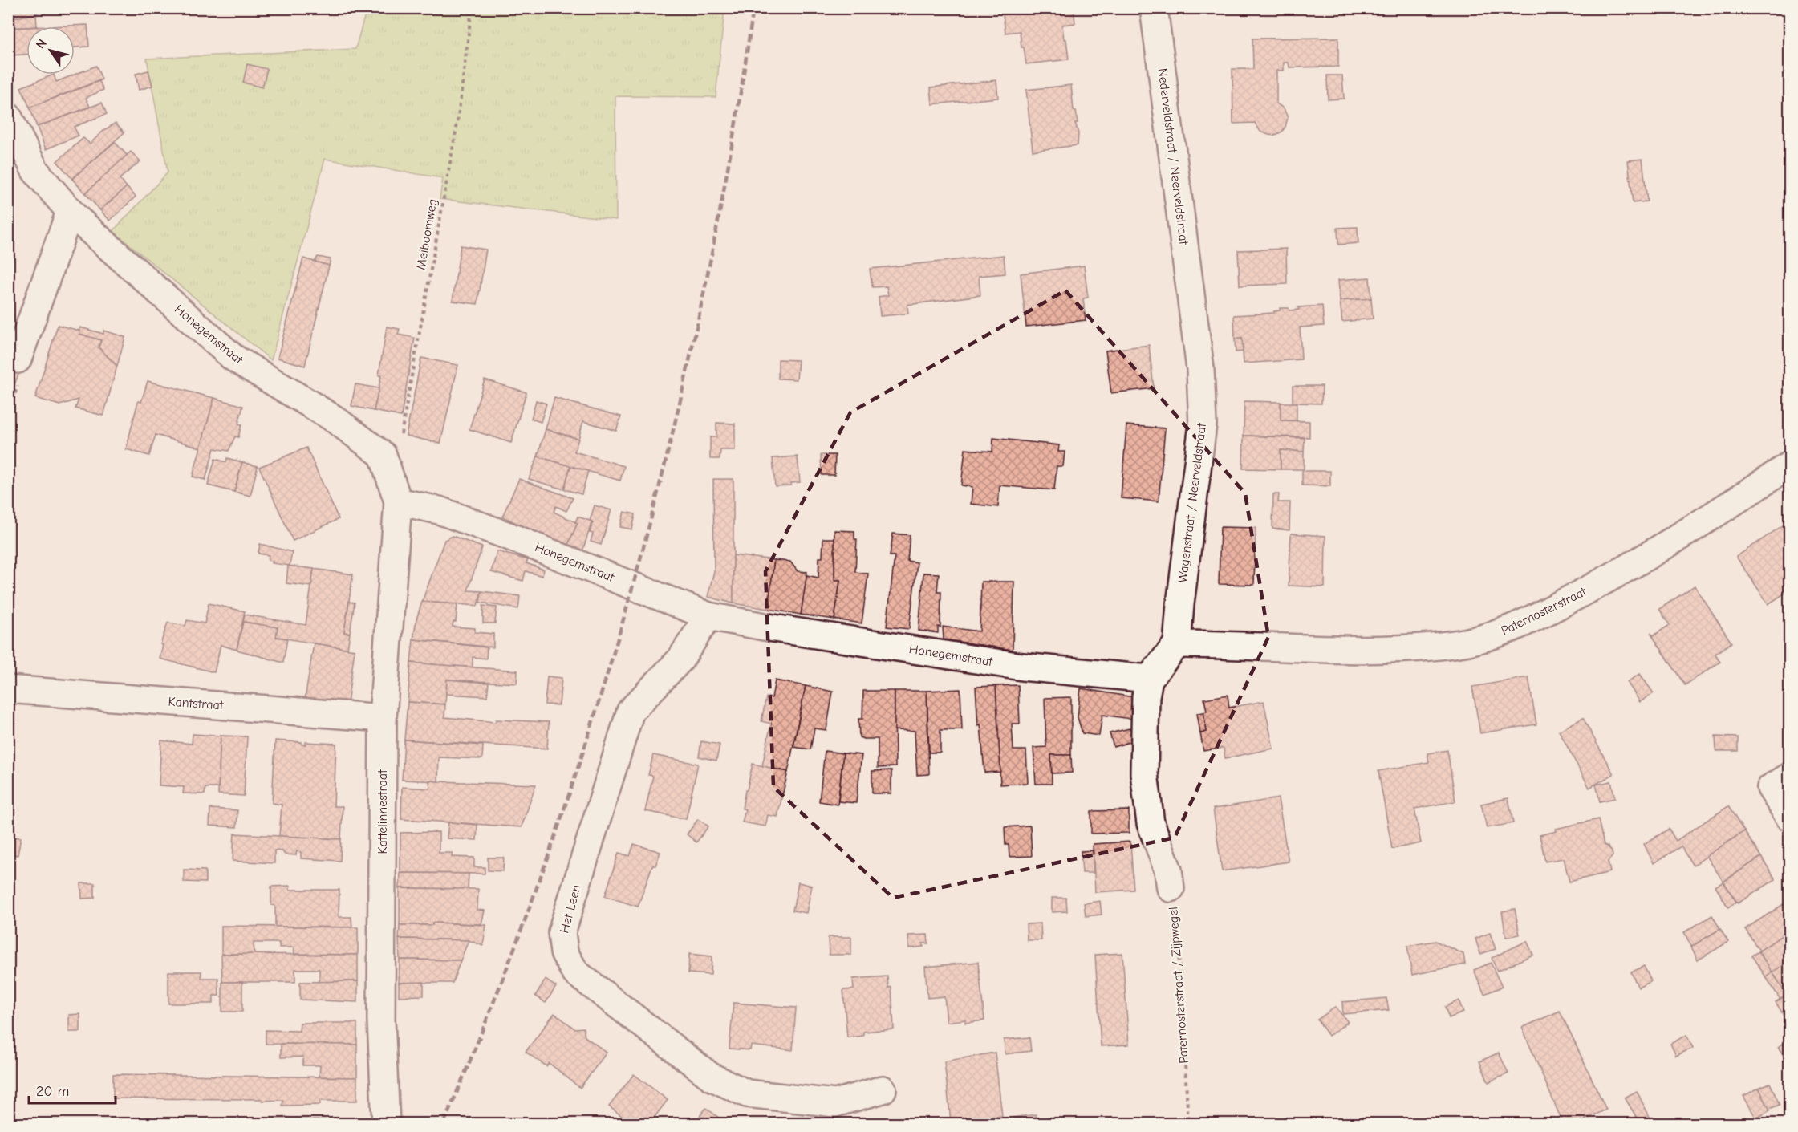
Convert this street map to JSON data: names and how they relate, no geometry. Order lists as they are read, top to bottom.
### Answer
{
  "streets": {
    "street": [
      "Nederveldstraat / Neerveldstraat",
      "Honegemstraat",
      "Wagenstraat / Neerveldstraat",
      "Paternosterstraat",
      "Kantstraat",
      "Kattelinnestraat",
      "Het Leen",
      "Paternosterstraat / Zijpwegel"
    ],
    "path": ["Meiboomweg"]
  },
  "crossings": [
    ["Nederveldstraat / Neerveldstraat", "Wagenstraat / Neerveldstraat"],
    ["Meiboomweg", "Honegemstraat"],
    ["Honegemstraat", "Kattelinnestraat"],
    ["Honegemstraat", "Het Leen"],
    ["Honegemstraat", "Paternosterstraat / Zijpwegel"],
    ["Wagenstraat / Neerveldstraat", "Paternosterstraat"],
    ["Kantstraat", "Kattelinnestraat"]
  ],
  "scale_bar": "20 m",
  "north": "top left"
}
